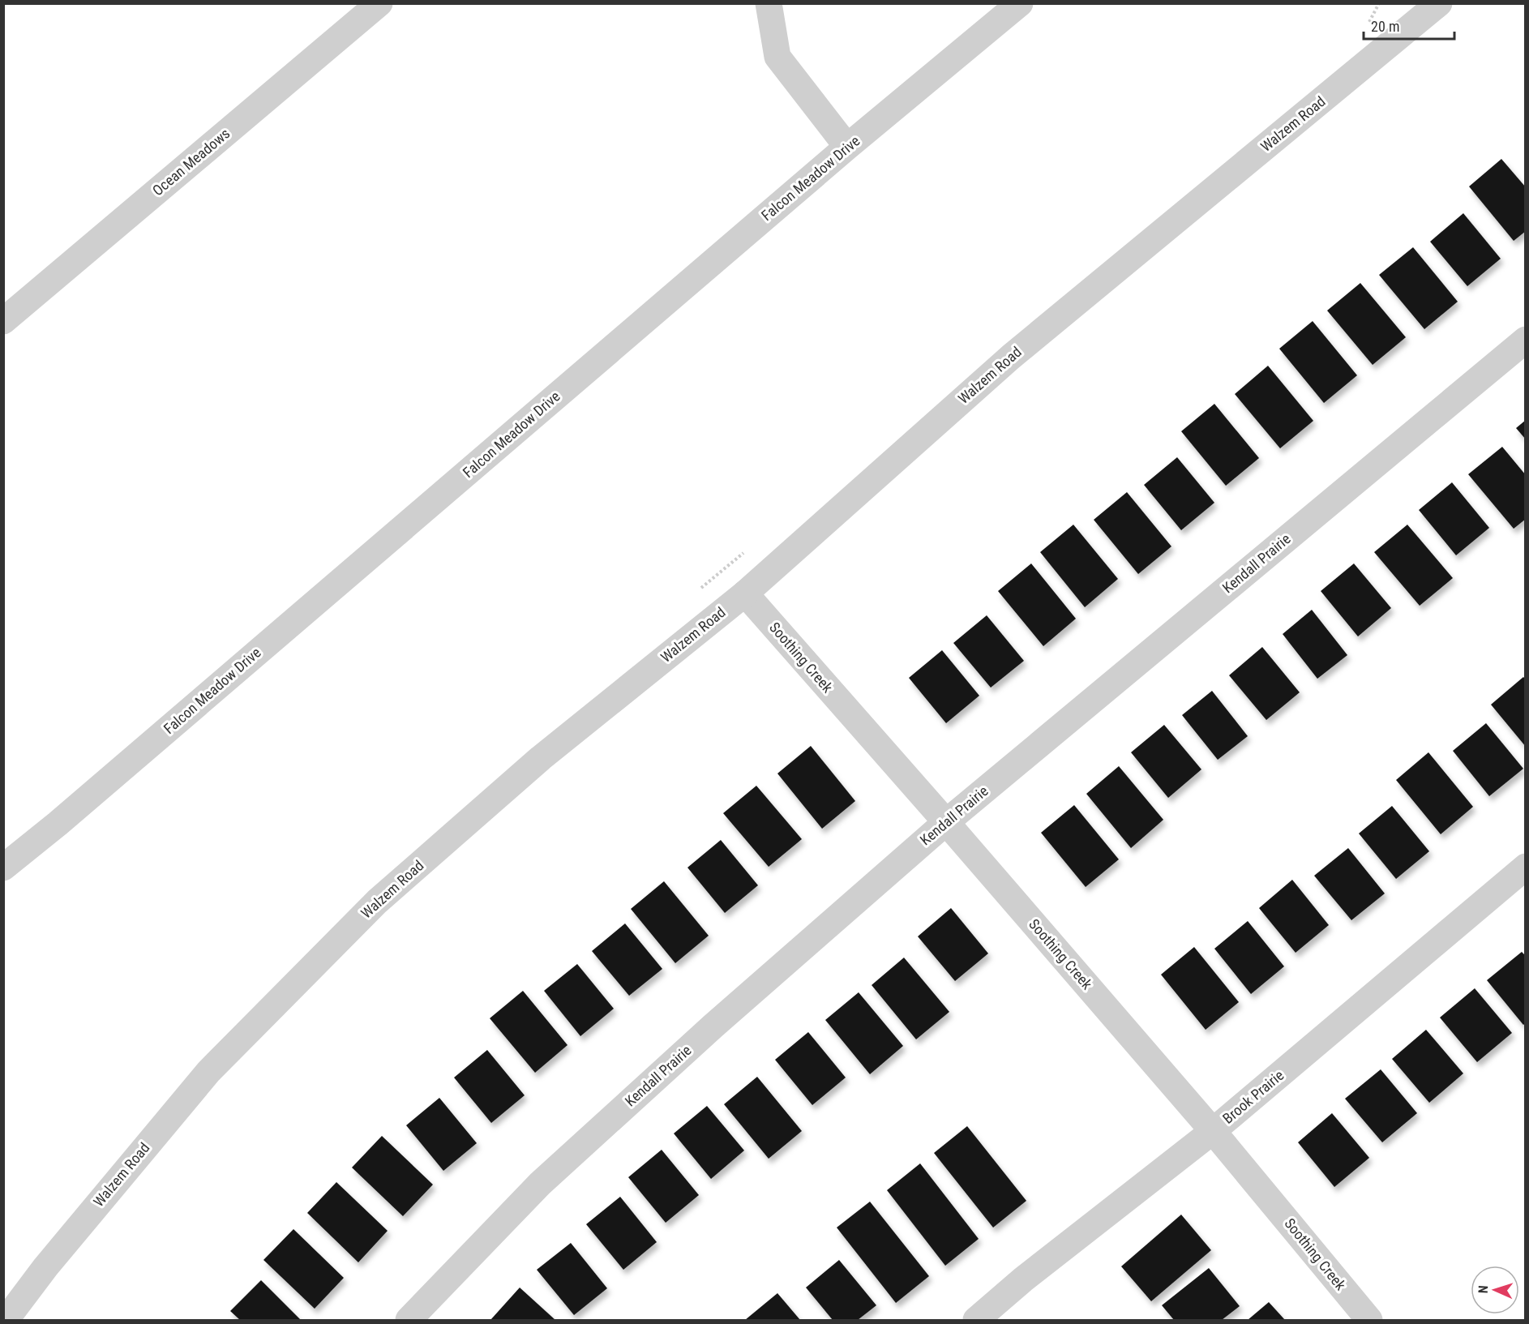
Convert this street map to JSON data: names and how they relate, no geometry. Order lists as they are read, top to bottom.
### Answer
{
  "streets": {
    "street": [
      "Walzem Road",
      "Ocean Meadows",
      "Falcon Meadow Drive",
      "Kendall Prairie",
      "Soothing Creek",
      "Brook Prairie"
    ]
  },
  "crossings": [
    ["Walzem Road", "Soothing Creek"],
    ["Kendall Prairie", "Soothing Creek"],
    ["Soothing Creek", "Brook Prairie"]
  ],
  "scale_bar": "20 m",
  "north": "left"
}
